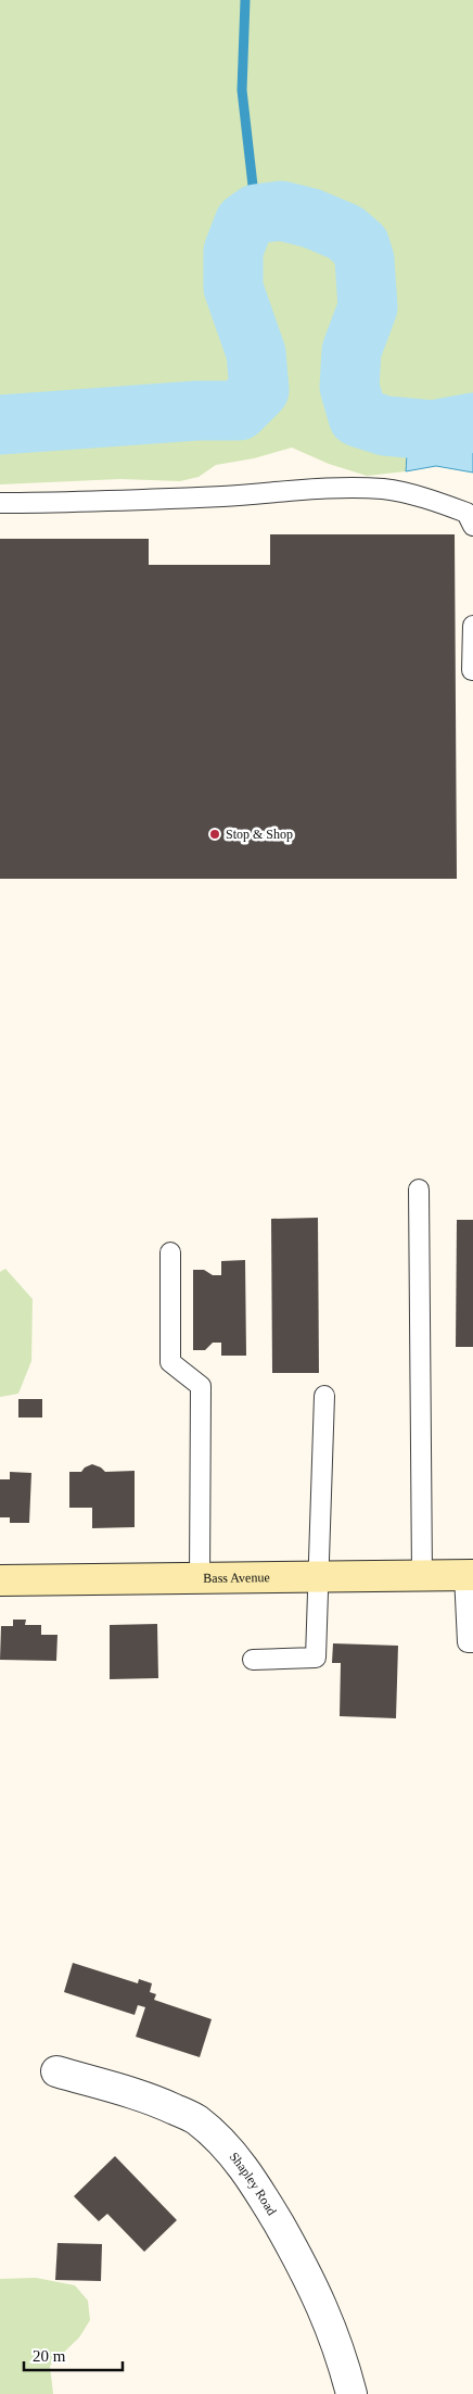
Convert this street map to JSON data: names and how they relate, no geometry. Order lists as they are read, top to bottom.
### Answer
{
  "streets": {
    "main road": ["Bass Avenue"],
    "street": ["Shapley Road"]
  },
  "places": ["Stop & Shop"],
  "scale_bar": "20 m"
}
